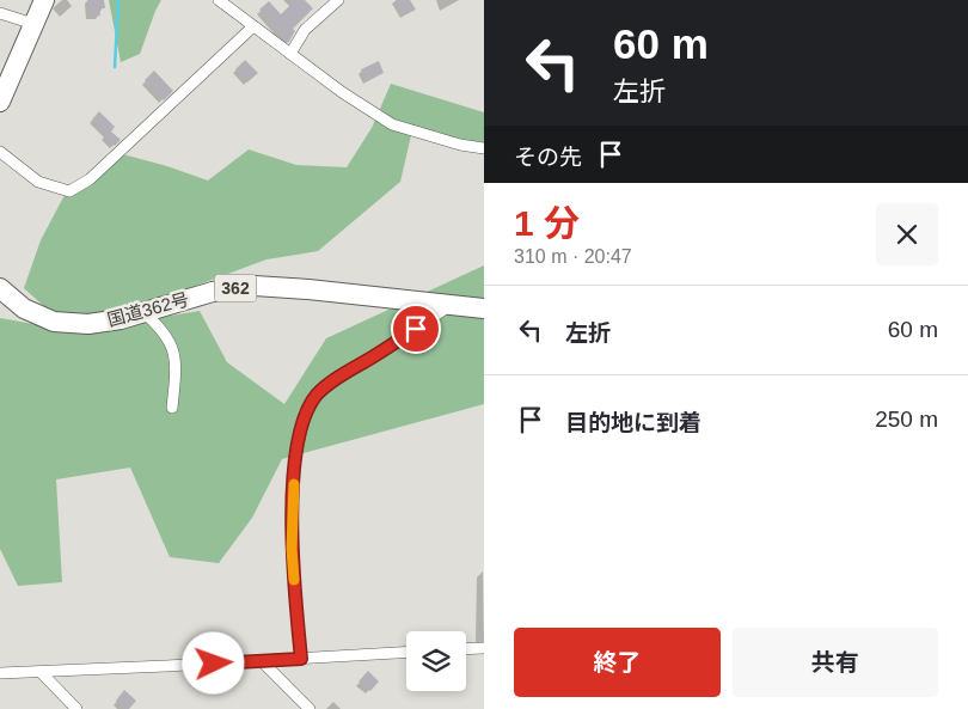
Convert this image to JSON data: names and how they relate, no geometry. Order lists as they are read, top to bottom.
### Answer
{
  "streets": {
    "highway": ["362", "国道362号"]
  },
  "page": {
    "turn": ["60 m", "左折"],
    "then": "その先",
    "heading": ["1 分", "310 m · 20:47"],
    "list": [
      {
        "name": "左折",
        "value": "60 m"
      },
      {
        "name": "目的地に到着",
        "value": "250 m"
      }
    ],
    "buttons": ["終了", "共有"]
  }
}
